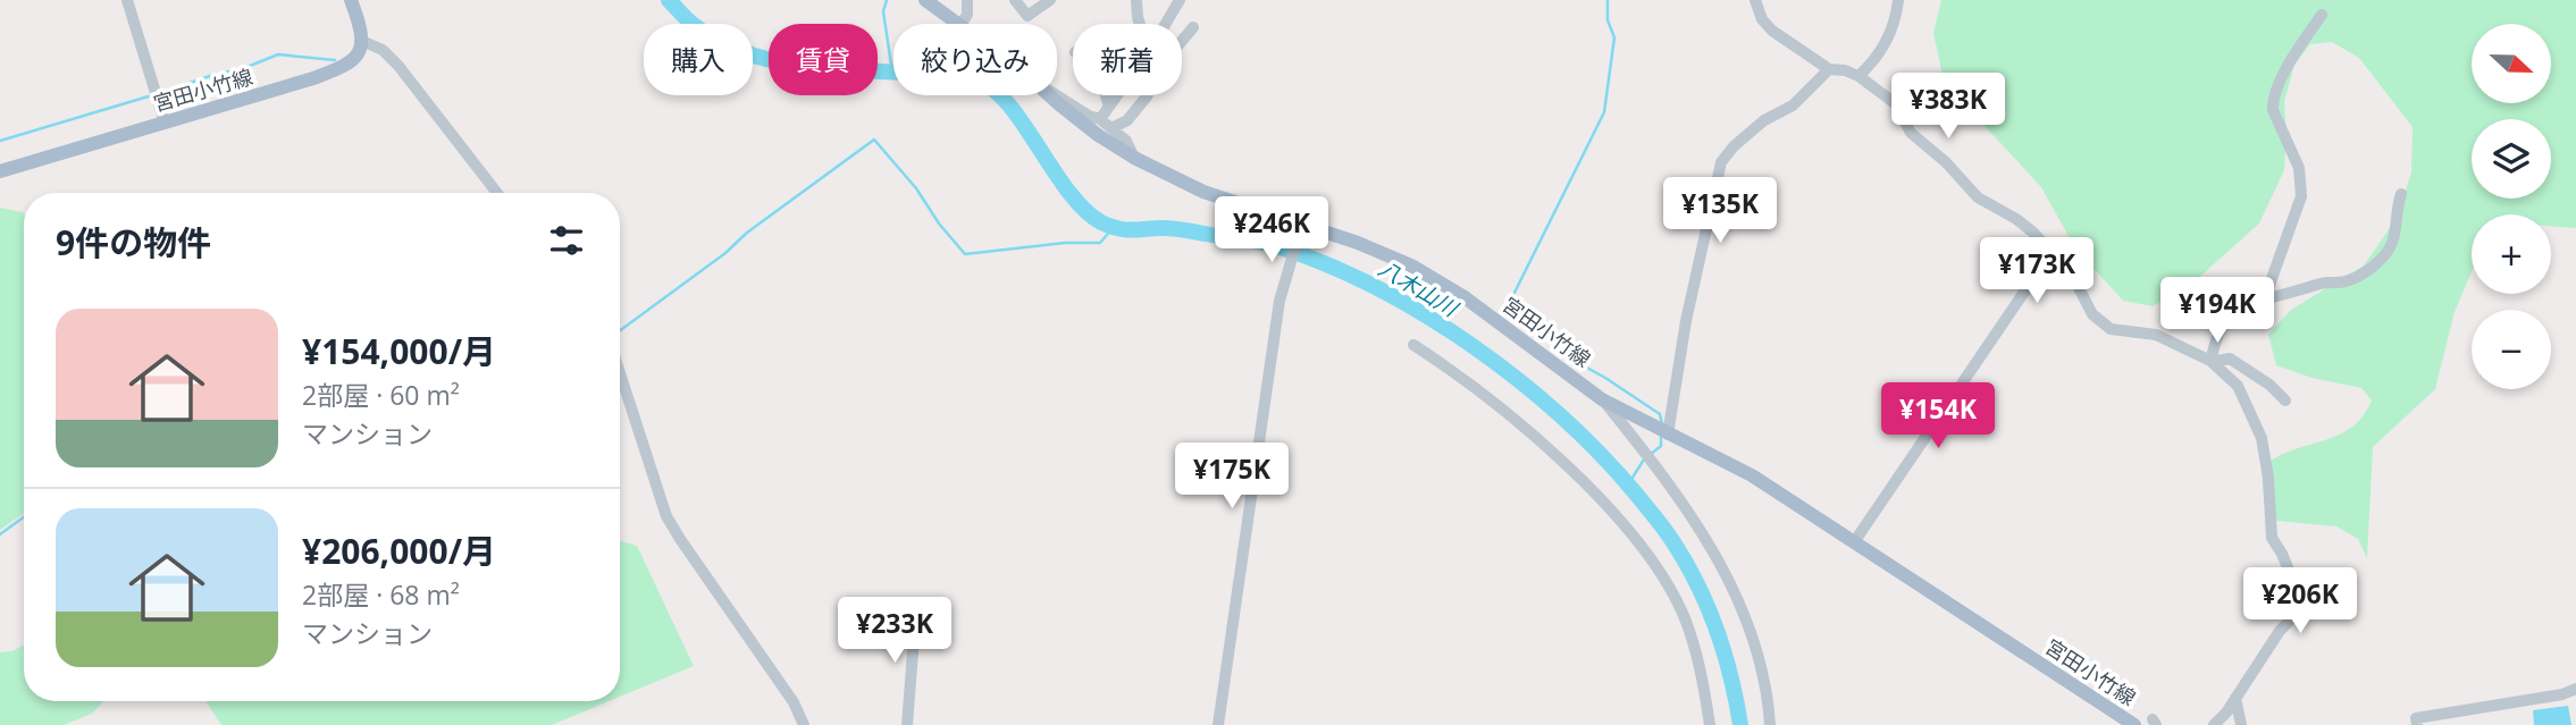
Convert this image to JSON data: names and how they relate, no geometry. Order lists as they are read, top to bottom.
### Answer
{
  "streets": {
    "main road": ["宮田小竹線"]
  },
  "water": ["八木山川"],
  "north": "right",
  "page": {
    "map_buttons": ["+", "−"],
    "chip": [
      "購入",
      "賃貸",
      "絞り込み",
      "新着"
    ],
    "price": [
      "¥383K",
      "¥135K",
      "¥246K",
      "¥173K",
      "¥194K",
      "¥154K",
      "¥175K",
      "¥206K",
      "¥233K"
    ],
    "heading": "9件の物件",
    "list": [
      {
        "name": "¥154,000/月",
        "note": "2部屋 · 60 m² · マンション"
      },
      {
        "name": "¥206,000/月",
        "note": "2部屋 · 68 m² · マンション"
      }
    ]
  }
}
